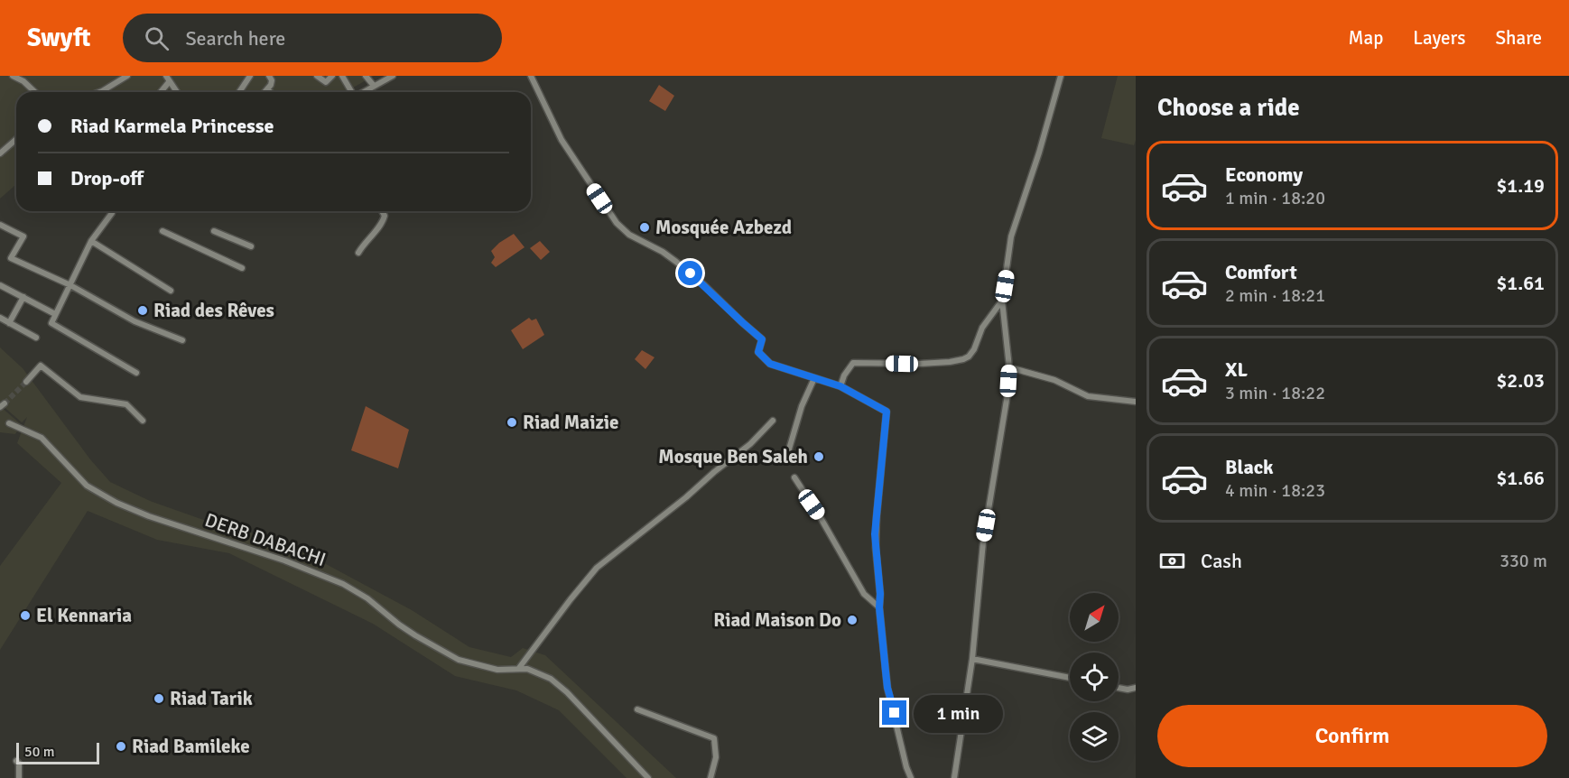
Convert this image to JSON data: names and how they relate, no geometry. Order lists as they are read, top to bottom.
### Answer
{
  "streets": {
    "street": ["DERB DABACHI"]
  },
  "places": [
    "Mosquée Azbezd",
    "Riad des Rêves",
    "Riad Maizie",
    "Mosque Ben Saleh",
    "El Kennaria",
    "Riad Maison Do",
    "Riad Tarik",
    "Riad Bamileke"
  ],
  "scale_bar": "50 m",
  "north": "top right",
  "page": {
    "header": "Swyft",
    "search": "Search here",
    "nav": ["Map", "Layers", "Share"],
    "heading": "Choose a ride",
    "banner": ["Riad Karmela Princesse", "Drop-off"],
    "list": [
      {
        "name": "Economy",
        "note": "1 min · 18:20",
        "value": "$1.19"
      },
      {
        "name": "Comfort",
        "note": "2 min · 18:21",
        "value": "$1.61"
      },
      {
        "name": "XL",
        "note": "3 min · 18:22",
        "value": "$2.03"
      },
      {
        "name": "Black",
        "note": "4 min · 18:23",
        "value": "$1.66"
      }
    ],
    "pay": ["Cash", "330 m"],
    "buttons": "Confirm",
    "bubble": "1 min",
    "scale": "50 m"
  }
}
